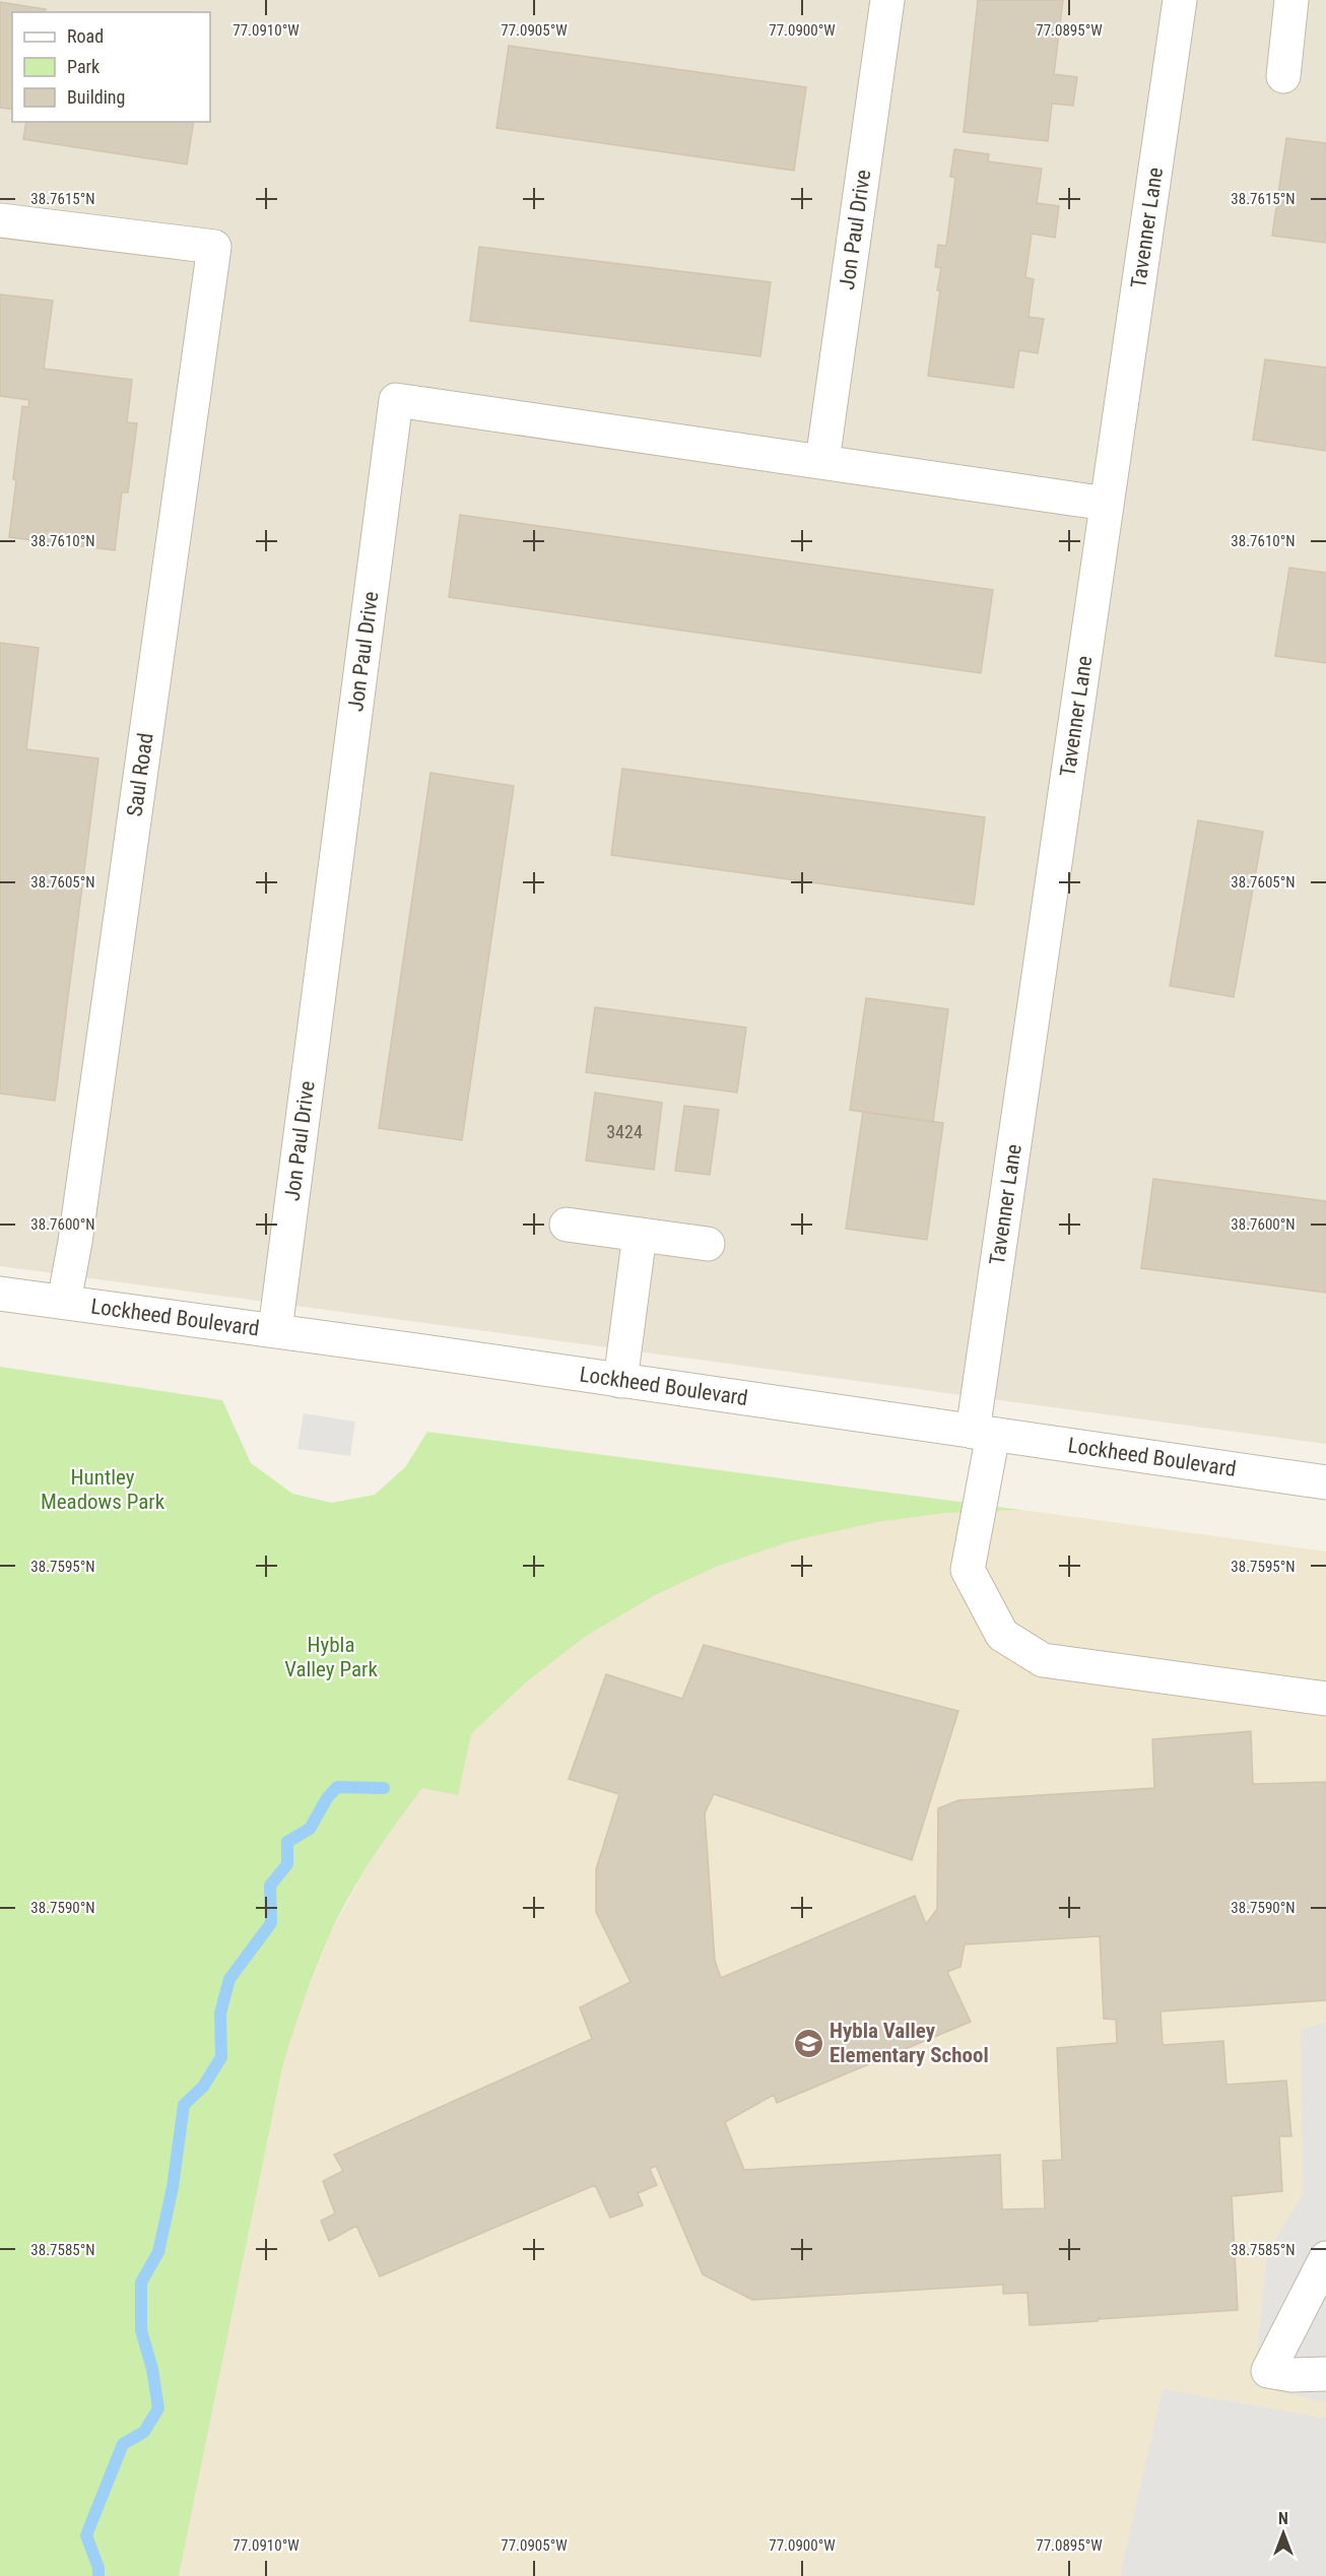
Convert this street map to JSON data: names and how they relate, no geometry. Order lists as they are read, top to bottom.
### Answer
{
  "streets": {
    "street": [
      "Tavenner Lane",
      "Jon Paul Drive",
      "Saul Road",
      "Lockheed Boulevard"
    ]
  },
  "crossings": [
    ["Tavenner Lane", "Jon Paul Drive"],
    ["Tavenner Lane", "Lockheed Boulevard"],
    ["Jon Paul Drive", "Lockheed Boulevard"],
    ["Saul Road", "Lockheed Boulevard"]
  ],
  "parks": ["Huntley Meadows Park", "Hybla Valley Park"],
  "places": {
    "school or university": ["Hybla Valley Elementary School"]
  },
  "house_numbers": ["3424"],
  "legend": ["Road", "Park", "Building"],
  "north": "top",
  "coordinates": [
    "77.0910°W",
    "77.0905°W",
    "77.0900°W",
    "77.0895°W",
    "38.7615°N",
    "38.7610°N",
    "38.7605°N",
    "38.7600°N",
    "38.7595°N",
    "38.7590°N",
    "38.7585°N"
  ]
}
